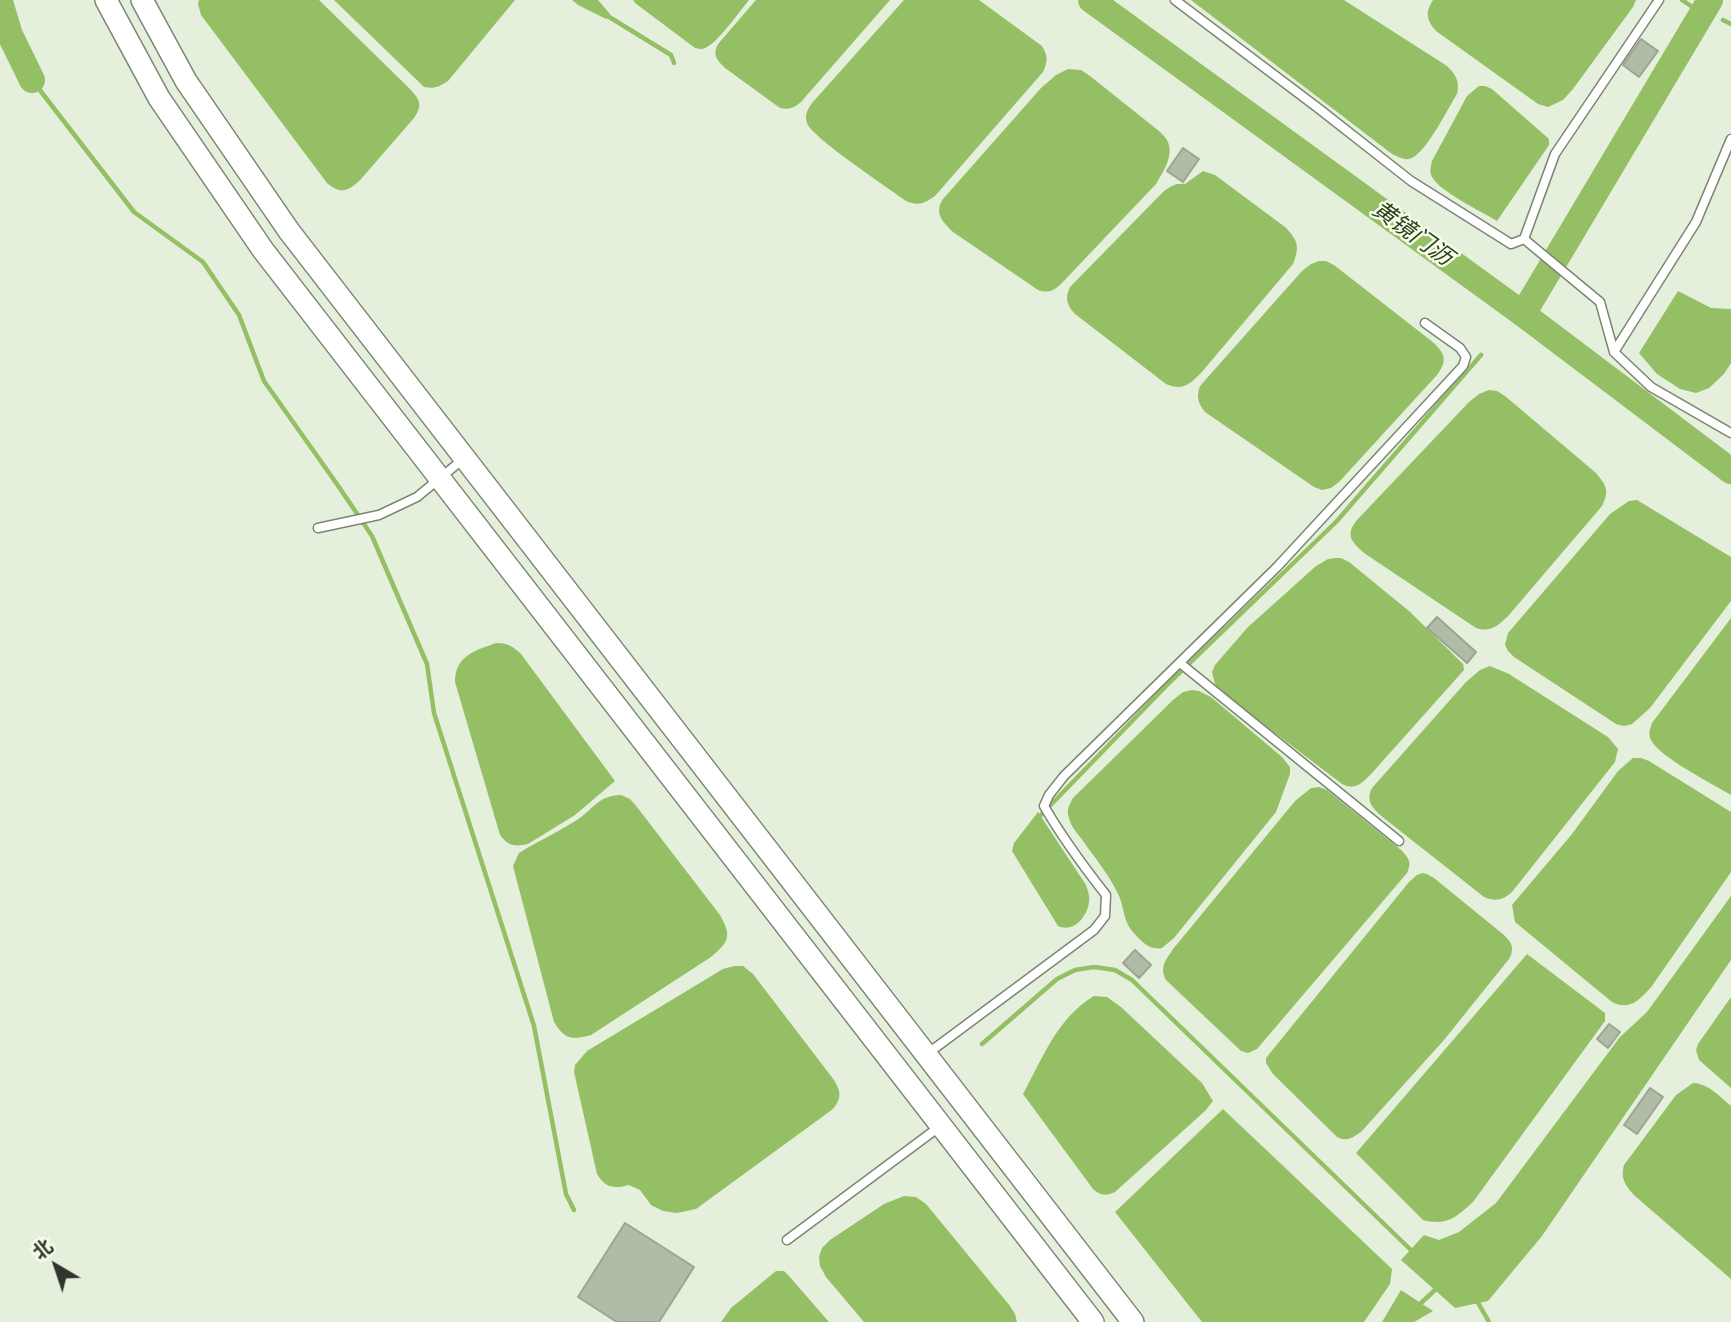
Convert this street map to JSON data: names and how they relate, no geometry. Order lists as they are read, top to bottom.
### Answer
{
  "water": ["黄镜门沥"],
  "north": "top left"
}
